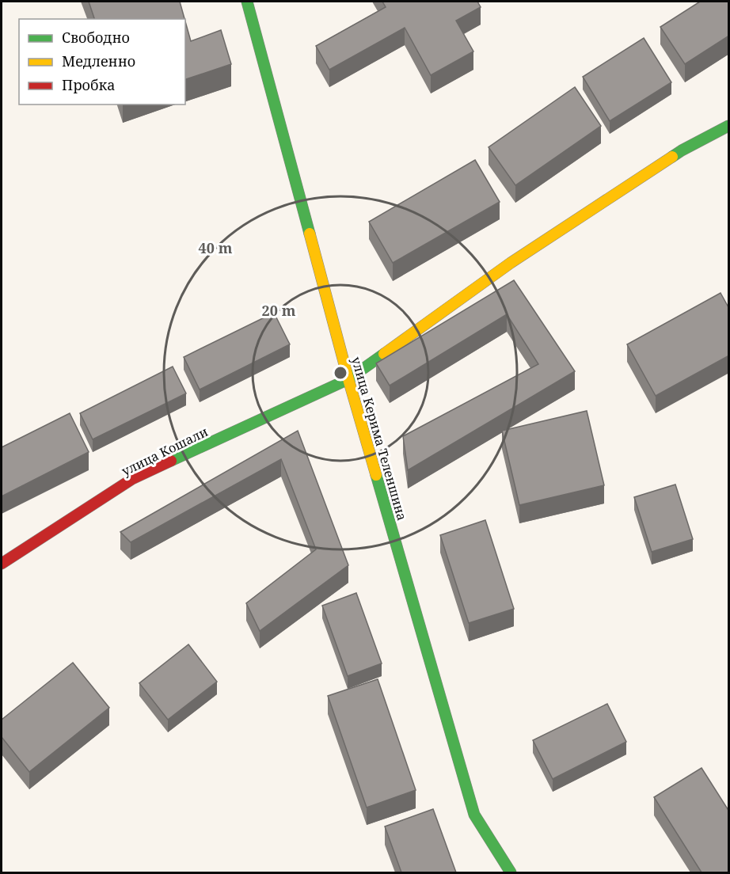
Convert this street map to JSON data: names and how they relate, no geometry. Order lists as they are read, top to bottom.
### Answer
{
  "streets": {
    "street": ["улица Керима Теленшина", "улица Кошали"]
  },
  "crossings": [
    ["улица Керима Теленшина", "улица Кошали"]
  ],
  "legend": ["Свободно", "Медленно", "Пробка"],
  "rings": ["40 m", "20 m"]
}
